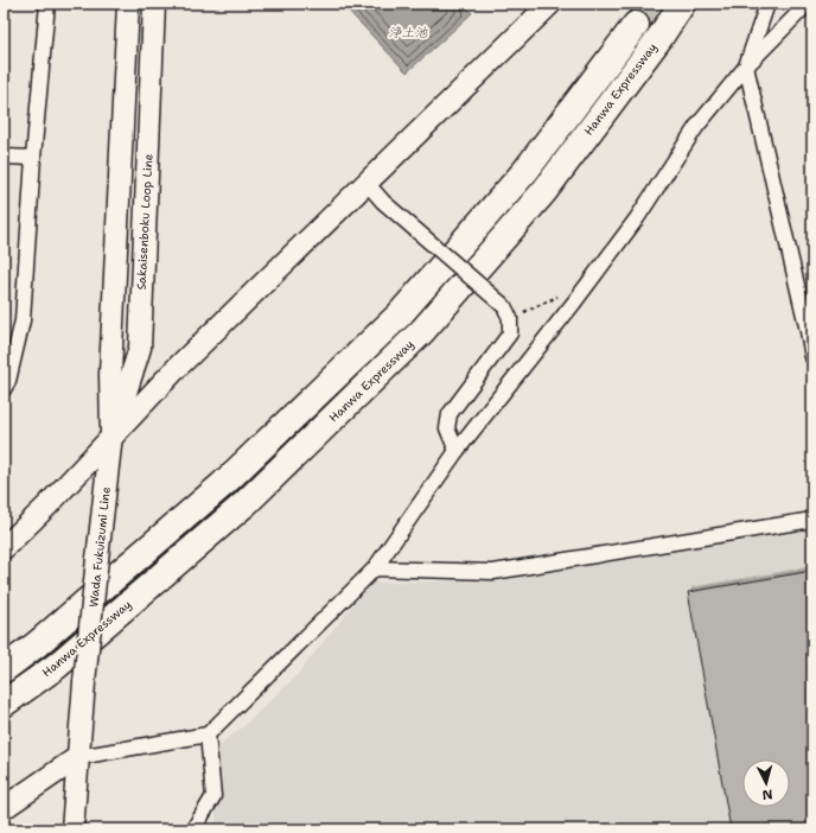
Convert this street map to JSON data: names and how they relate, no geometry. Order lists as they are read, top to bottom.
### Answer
{
  "streets": {
    "highway": ["Hanwa Expressway"],
    "main road": ["Sakaisenboku Loop Line", "Wada Fukuizumi Line"]
  },
  "crossings": [
    ["Sakaisenboku Loop Line", "Wada Fukuizumi Line"]
  ],
  "water": ["浄土池"],
  "north": "bottom"
}
